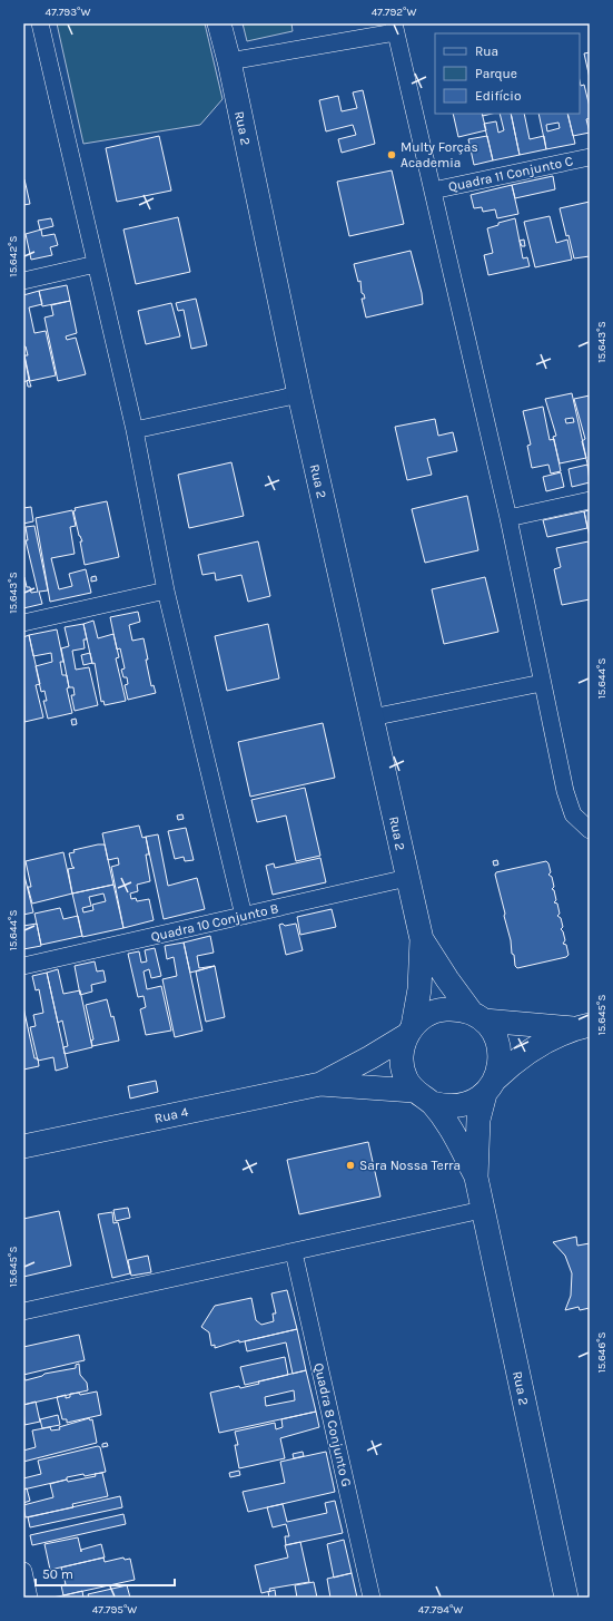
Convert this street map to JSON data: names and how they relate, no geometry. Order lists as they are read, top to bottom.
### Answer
{
  "streets": {
    "street": [
      "Rua 2",
      "Quadra 11 Conjunto C",
      "Quadra 10 Conjunto B",
      "Rua 4",
      "Quadra 8 Conjunto G"
    ]
  },
  "crossings": [
    ["Rua 2", "Quadra 10 Conjunto B"]
  ],
  "places": ["Multy Forças Academia", "Sara Nossa Terra"],
  "legend": ["Rua", "Parque", "Edifício"],
  "scale_bar": "50 m",
  "coordinates": [
    "47.793°W",
    "47.792°W",
    "15.642°S",
    "15.643°S",
    "15.644°S",
    "15.645°S",
    "15.646°S",
    "47.795°W",
    "47.794°W"
  ]
}
